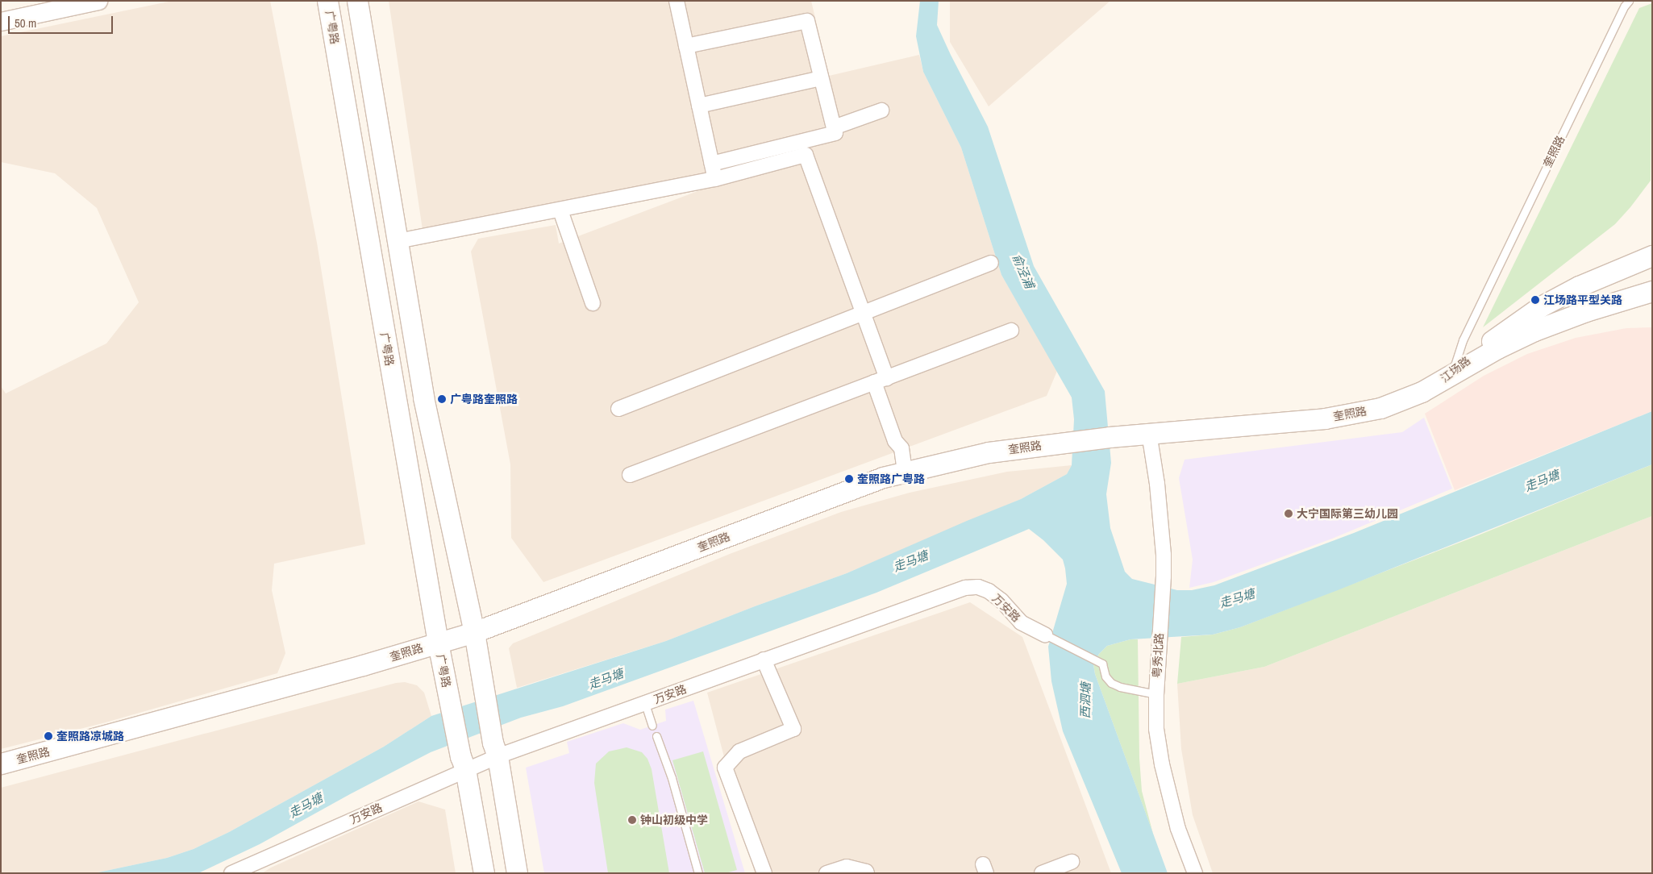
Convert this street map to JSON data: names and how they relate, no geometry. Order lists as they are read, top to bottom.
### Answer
{
  "streets": {
    "main road": ["广粤路", "奎照路", "江场路"],
    "street": ["万安路", "粤秀北路"]
  },
  "crossings": [
    ["广粤路", "奎照路"],
    ["广粤路", "万安路"],
    ["奎照路", "江场路"],
    ["奎照路", "粤秀北路"],
    ["万安路", "粤秀北路"]
  ],
  "water": ["俞泾浦", "走马塘", "西泗塘"],
  "places": [
    "江场路平型关路",
    "广粤路奎照路",
    "奎照路广粤路",
    "大宁国际第三幼儿园",
    "奎照路凉城路",
    "钟山初级中学"
  ],
  "scale_bar": "50 m"
}
